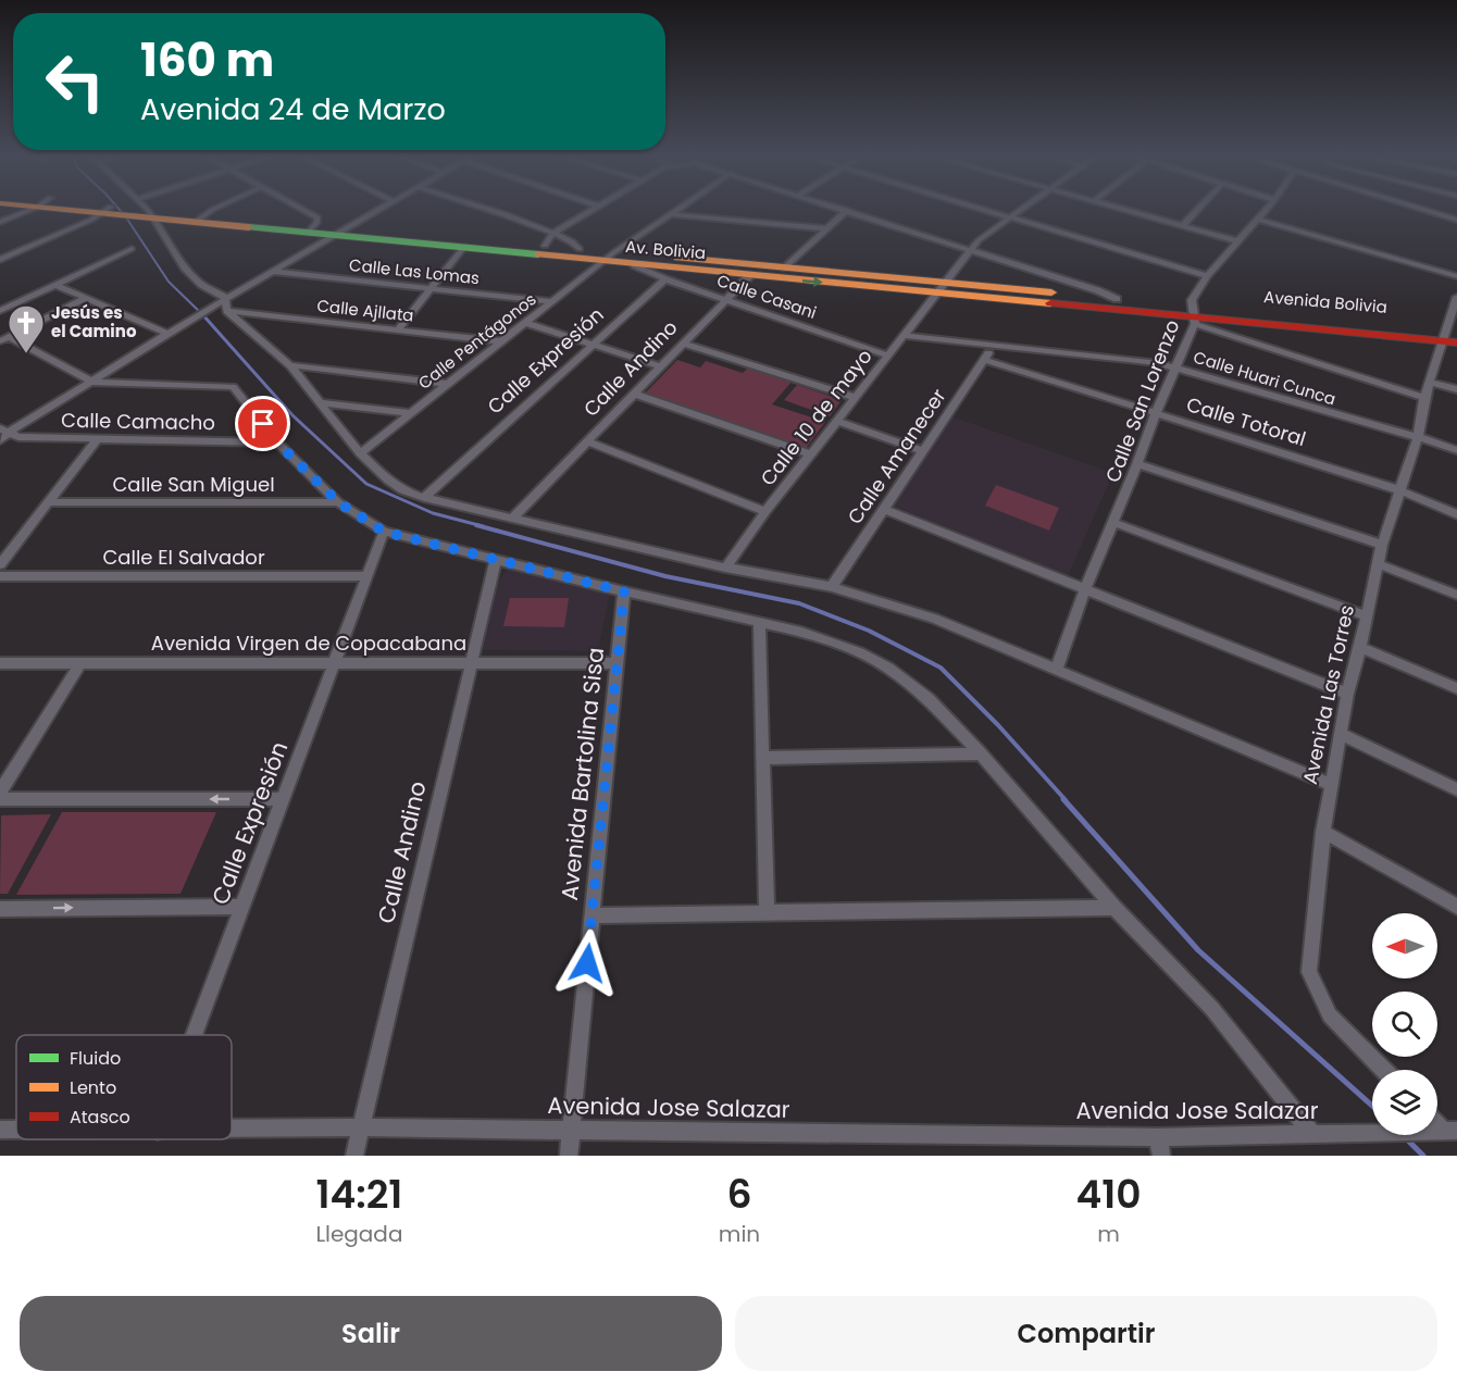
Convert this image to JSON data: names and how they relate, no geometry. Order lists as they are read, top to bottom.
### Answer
{
  "streets": {
    "street": [
      "Av. Bolivia",
      "Calle Las Lomas",
      "Calle Casani",
      "Avenida Bolivia",
      "Calle Ajllata",
      "Calle Pentágonos",
      "Calle Expresión",
      "Calle Andino",
      "Calle Huari Cunca",
      "Calle San Lorenzo",
      "Calle 10 de mayo",
      "Calle Camacho",
      "Calle Totoral",
      "Calle Amanecer",
      "Calle San Miguel",
      "Calle El Salvador",
      "Avenida Virgen de Copacabana",
      "Avenida Las Torres",
      "Avenida Bartolina Sisa",
      "Avenida Jose Salazar"
    ]
  },
  "crossings": [
    ["Av. Bolivia", "Calle Casani"],
    ["Av. Bolivia", "Avenida Bolivia"],
    ["Av. Bolivia", "Calle Pentágonos"],
    ["Av. Bolivia", "Calle Andino"],
    ["Av. Bolivia", "Calle San Lorenzo"],
    ["Av. Bolivia", "Calle 10 de mayo"],
    ["Calle Las Lomas", "Calle Pentágonos"],
    ["Calle Casani", "Calle Expresión"],
    ["Calle Casani", "Calle Andino"],
    ["Calle Casani", "Calle 10 de mayo"],
    ["Avenida Bolivia", "Calle San Lorenzo"],
    ["Avenida Bolivia", "Avenida Las Torres"],
    ["Calle Ajllata", "Calle Pentágonos"],
    ["Calle Expresión", "Calle El Salvador"],
    ["Calle Expresión", "Avenida Virgen de Copacabana"],
    ["Calle Andino", "Avenida Virgen de Copacabana"],
    ["Calle Andino", "Avenida Jose Salazar"],
    ["Calle Huari Cunca", "Calle San Lorenzo"],
    ["Calle Huari Cunca", "Calle 10 de mayo"],
    ["Calle Huari Cunca", "Calle Amanecer"],
    ["Calle Huari Cunca", "Avenida Las Torres"],
    ["Calle San Lorenzo", "Calle Totoral"],
    ["Calle Totoral", "Calle Amanecer"],
    ["Calle Totoral", "Avenida Las Torres"],
    ["Avenida Virgen de Copacabana", "Avenida Bartolina Sisa"],
    ["Avenida Bartolina Sisa", "Avenida Jose Salazar"]
  ],
  "places": {
    "church": ["Jesús es el Camino"]
  },
  "legend": ["Fluido", "Lento", "Atasco"],
  "north": "left",
  "page": {
    "turn": ["160 m", "Avenida 24 de Marzo"],
    "eta": [
      "14:21",
      "Llegada",
      "6",
      "min",
      "410",
      "m"
    ],
    "buttons": ["Salir", "Compartir"]
  }
}
